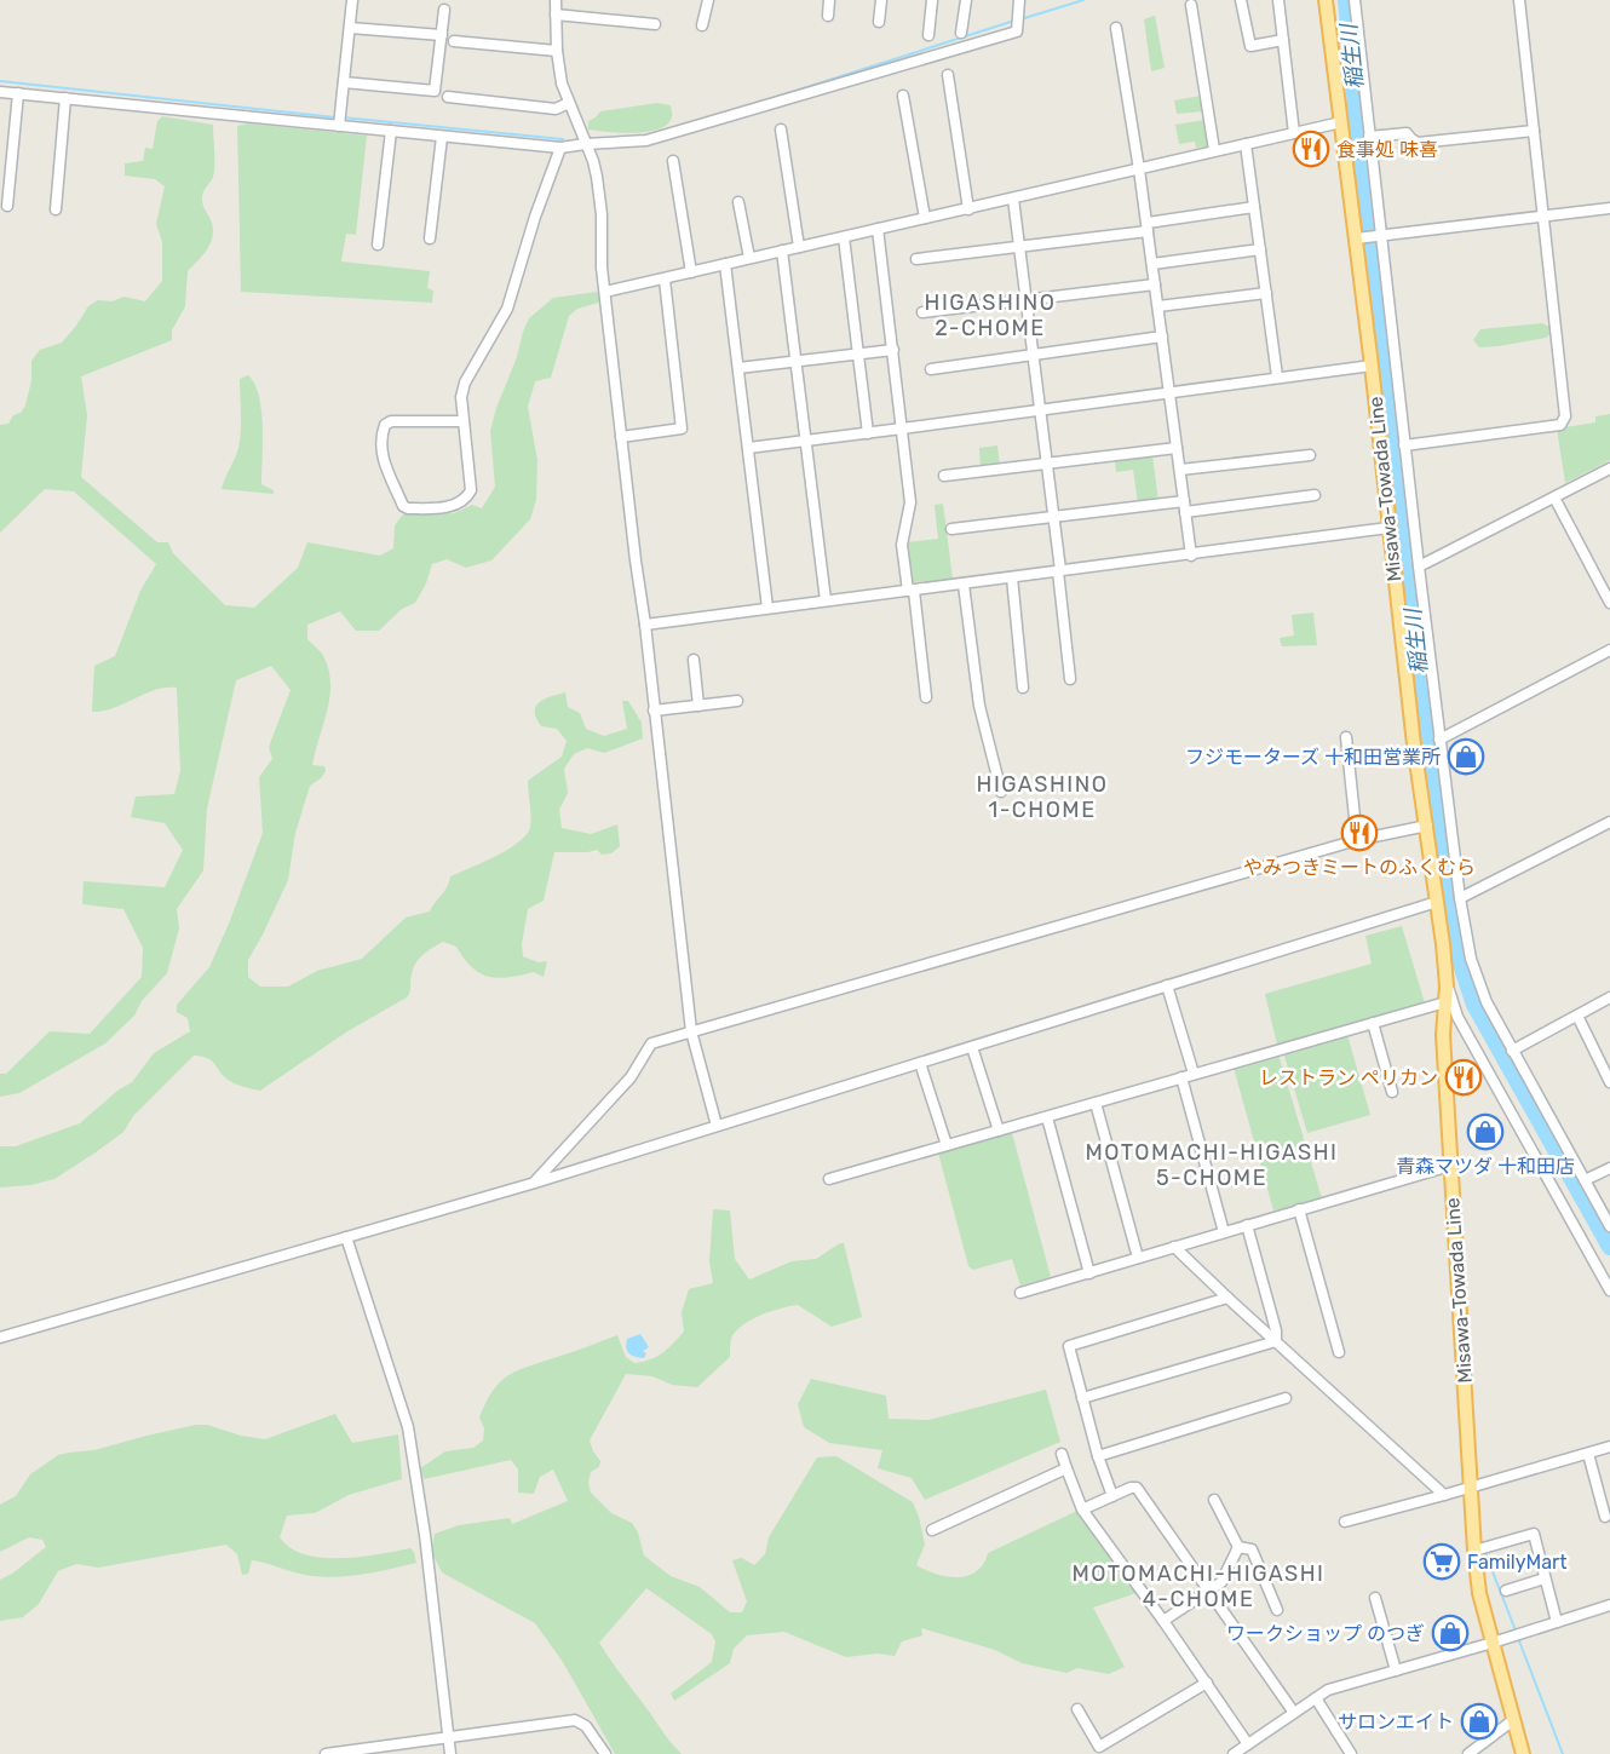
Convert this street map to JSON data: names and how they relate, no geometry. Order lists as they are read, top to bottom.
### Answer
{
  "streets": {
    "main road": ["Misawa-Towada Line"]
  },
  "districts": [
    "HIGASHINO 2-CHOME",
    "HIGASHINO 1-CHOME",
    "MOTOMACHI-HIGASHI 5-CHOME",
    "MOTOMACHI-HIGASHI 4-CHOME"
  ],
  "water": ["稲生川"],
  "places": {
    "restaurant": ["食事処 味喜", "やみつきミートのふくむら", "レストラン ペリカン"],
    "shop": [
      "フジモーターズ 十和田営業所",
      "青森マツダ 十和田店",
      "ワークショップ のつぎ",
      "サロンエイト"
    ],
    "supermarket": ["FamilyMart"]
  }
}
